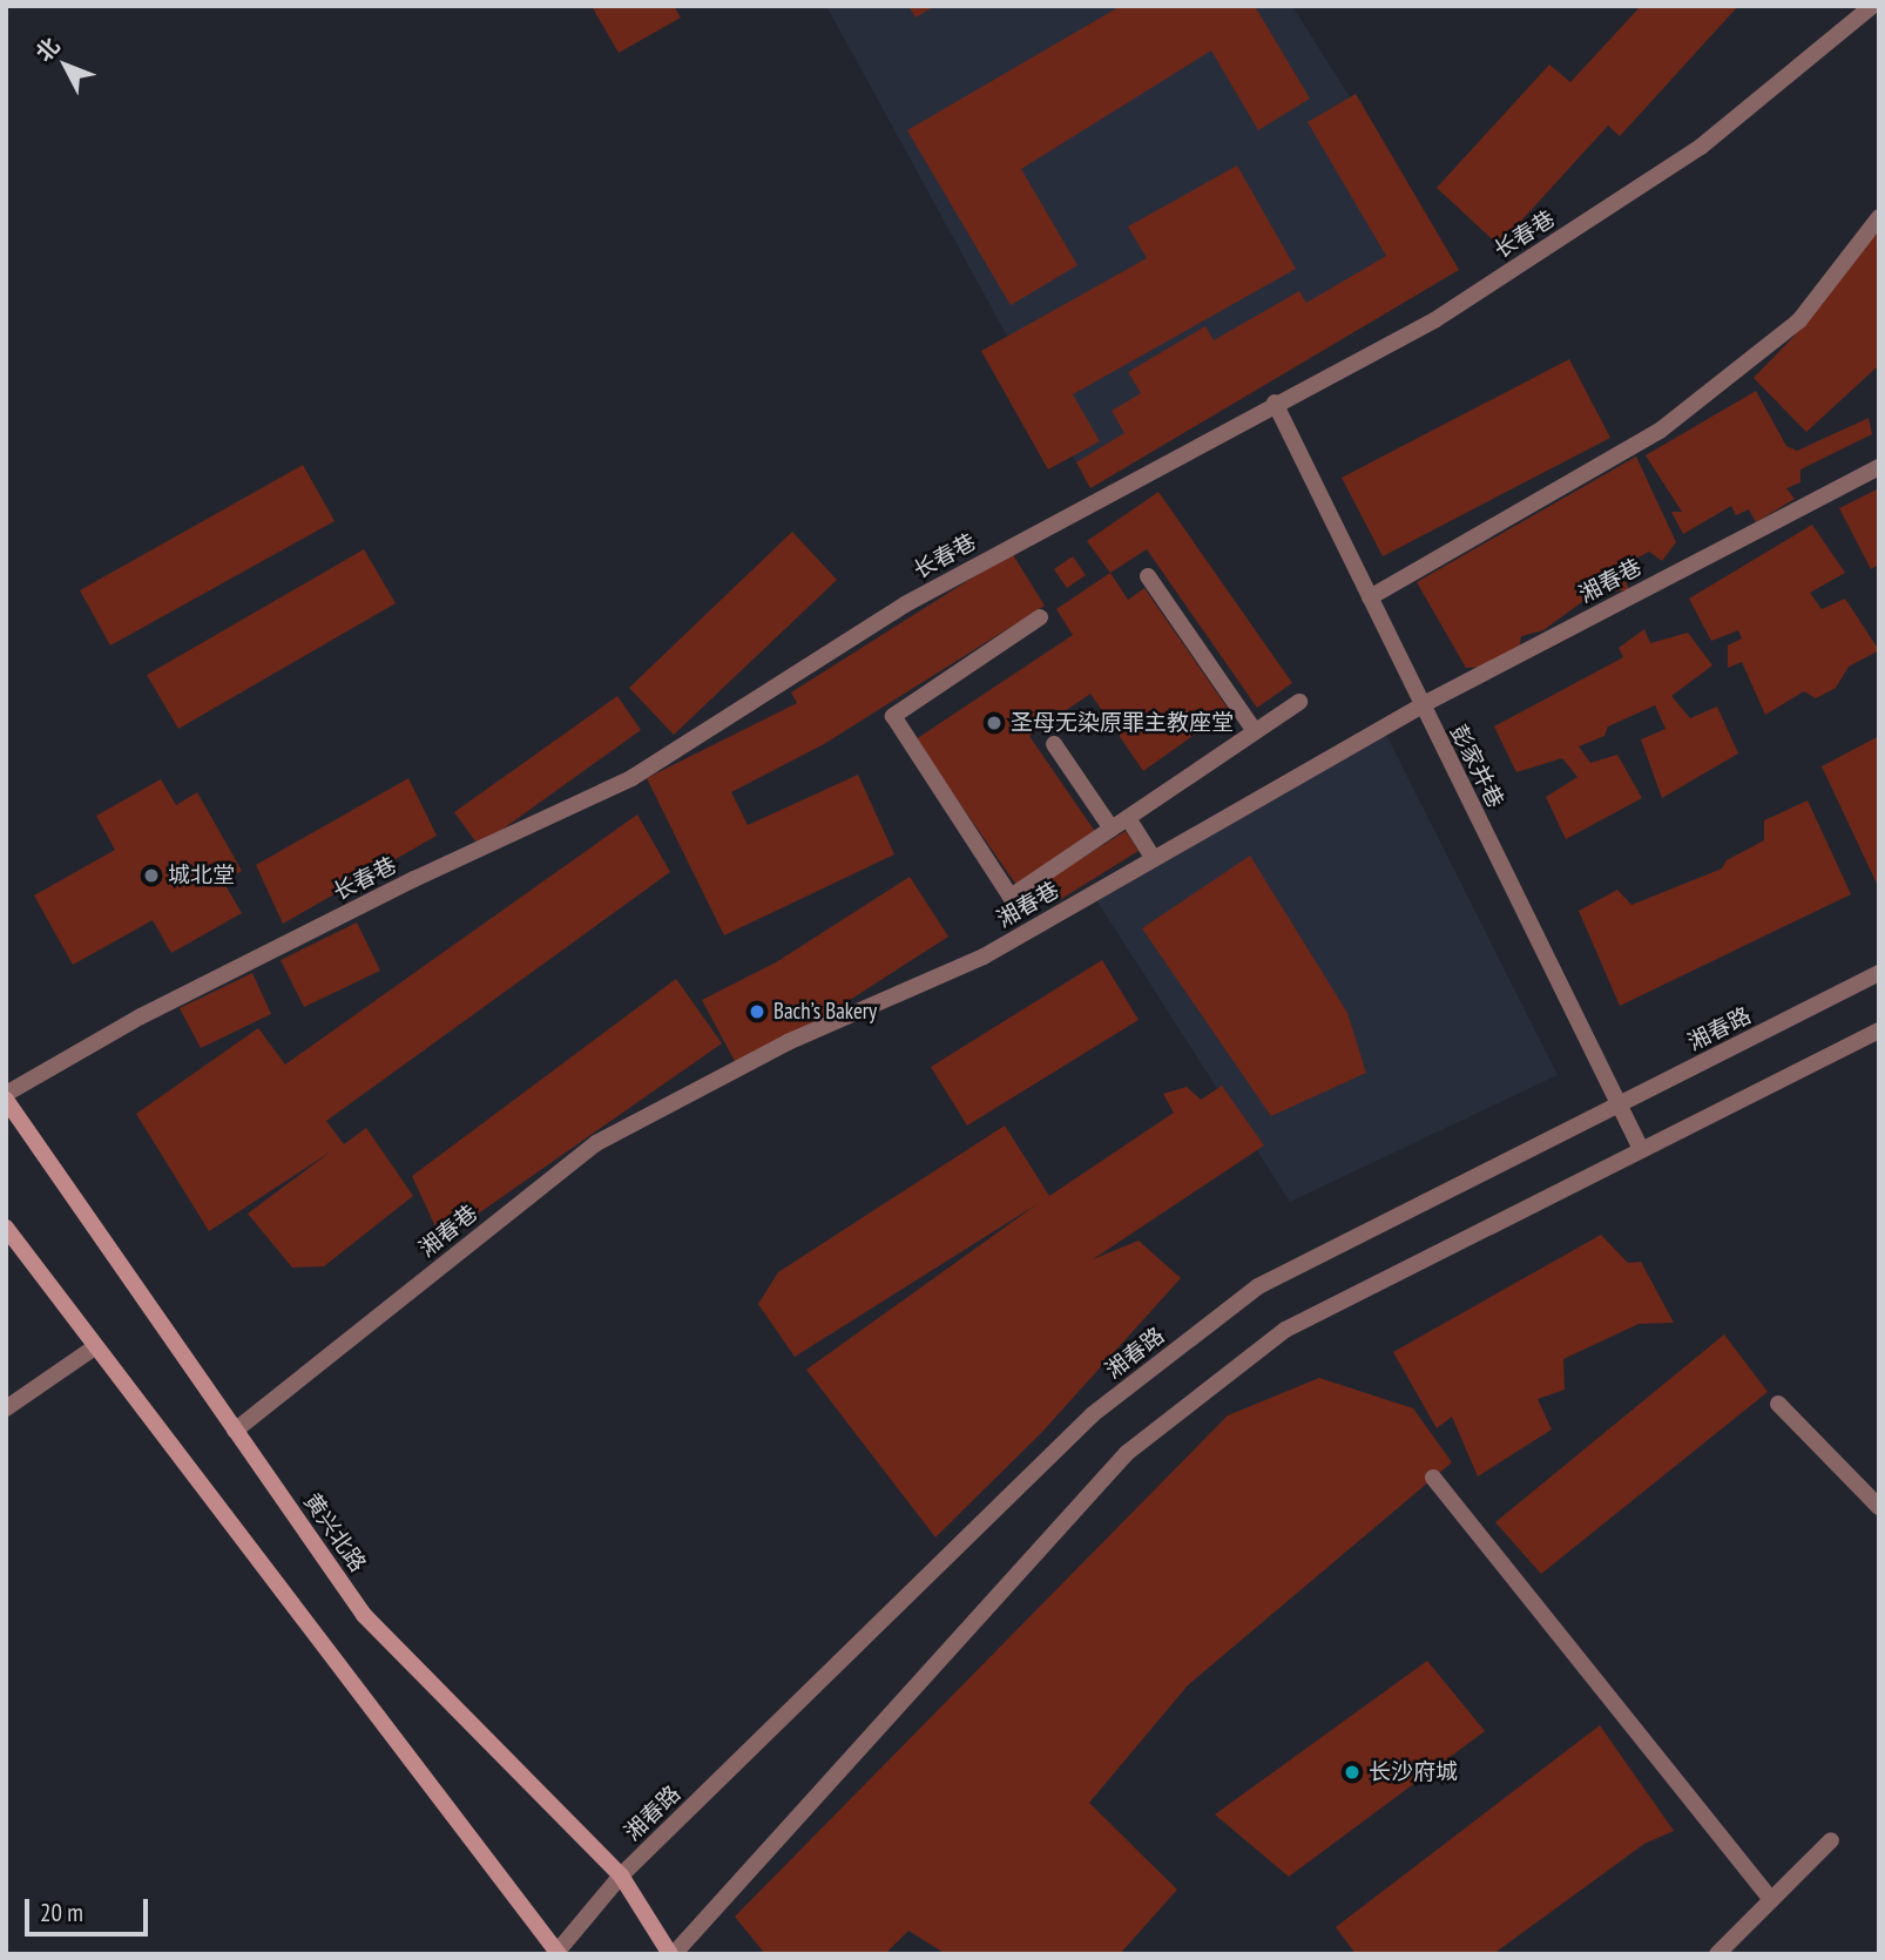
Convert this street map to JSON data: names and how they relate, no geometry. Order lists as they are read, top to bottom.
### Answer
{
  "streets": {
    "main road": ["黄兴北路"],
    "street": [
      "长春巷",
      "湘春巷",
      "彭家并巷",
      "湘春路"
    ]
  },
  "crossings": [
    ["长春巷", "彭家并巷"],
    ["湘春巷", "彭家并巷"],
    ["湘春巷", "黄兴北路"],
    ["彭家并巷", "湘春路"],
    ["湘春路", "黄兴北路"]
  ],
  "places": [
    "圣母无染原罪主教座堂",
    "城北堂",
    "Bach’s Bakery",
    "长沙府城"
  ],
  "scale_bar": "20 m",
  "north": "top left"
}
